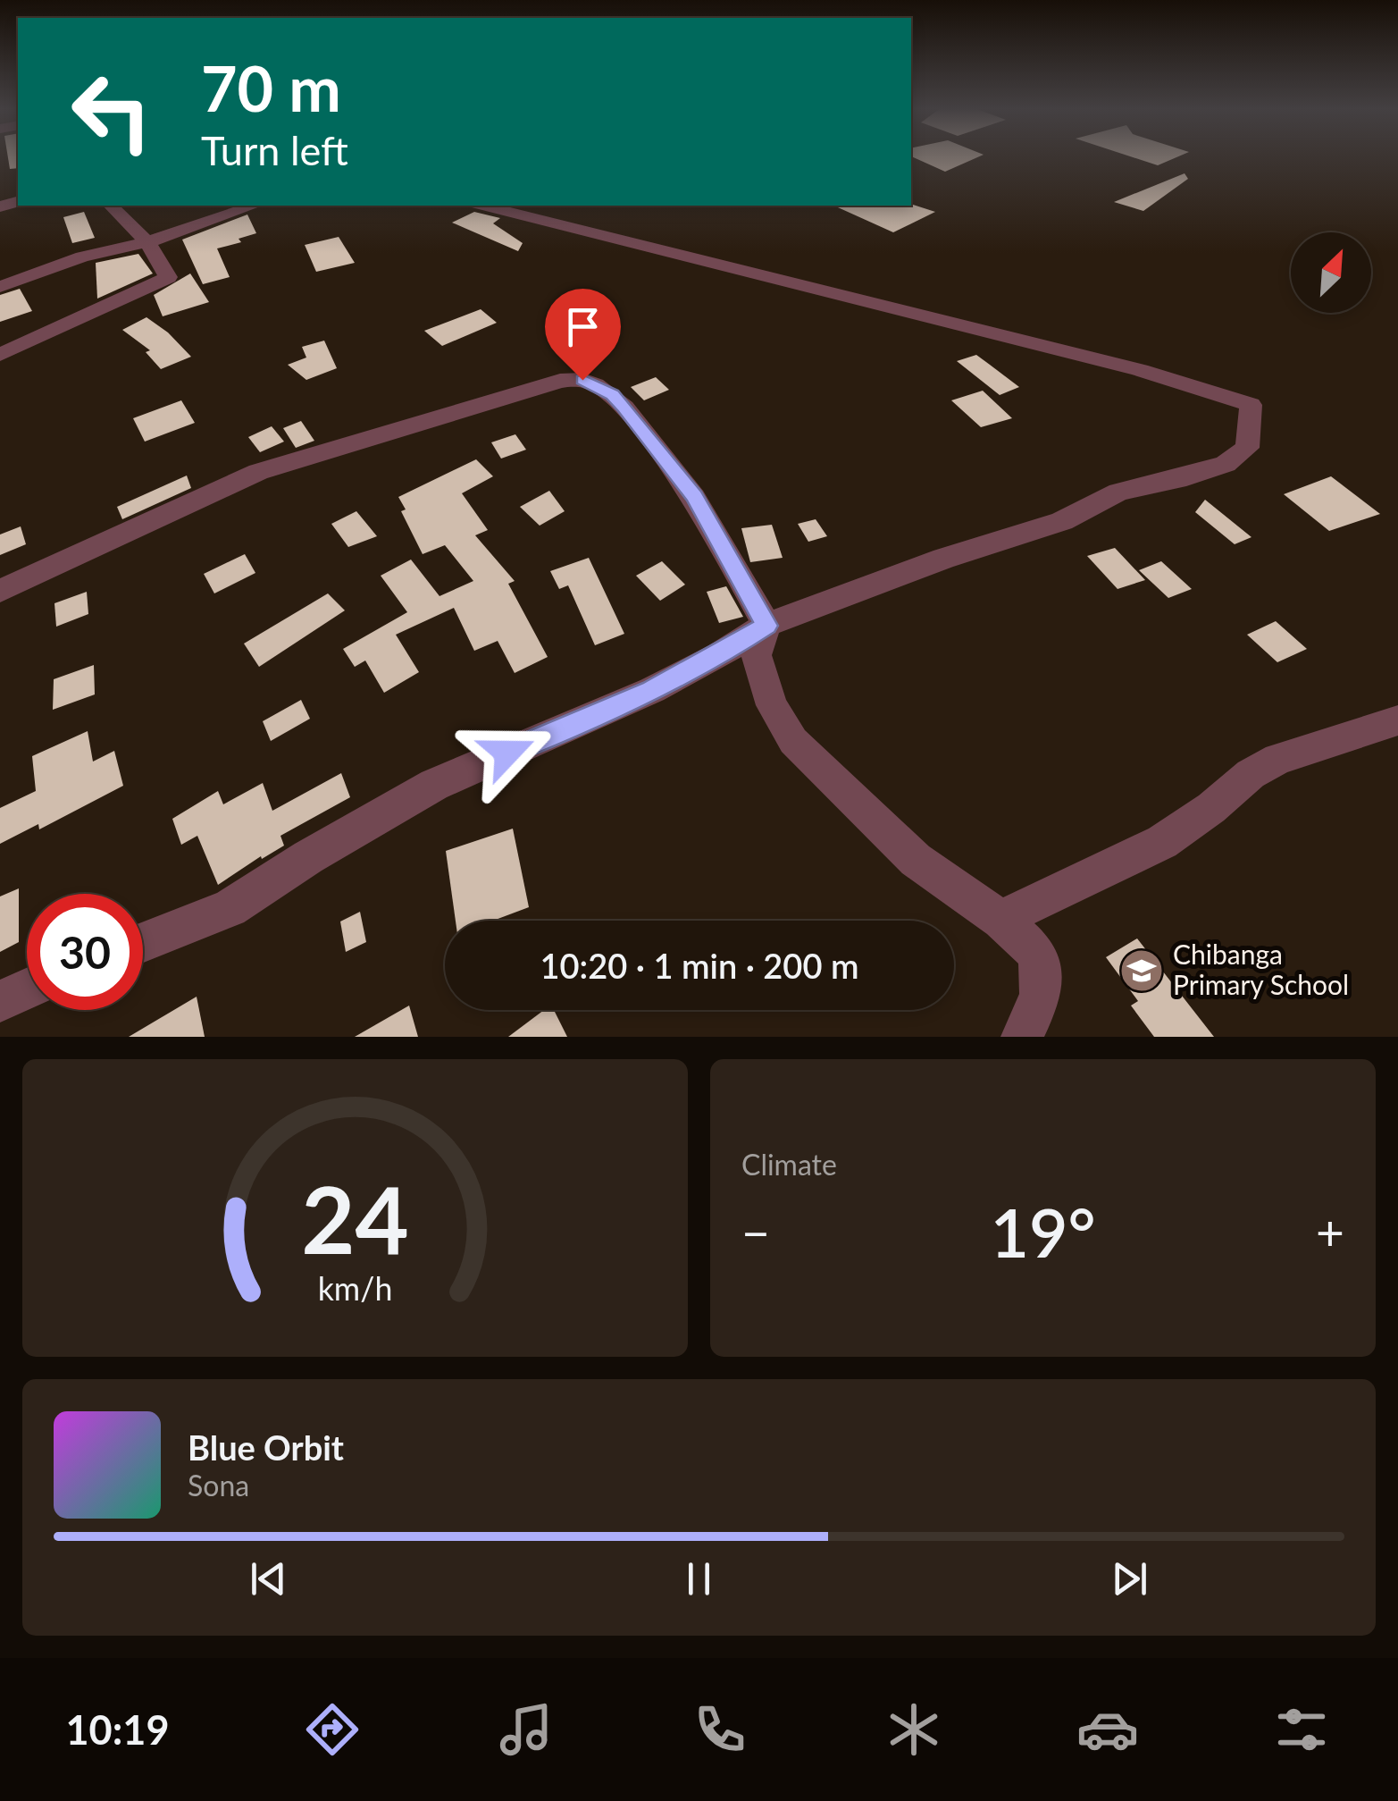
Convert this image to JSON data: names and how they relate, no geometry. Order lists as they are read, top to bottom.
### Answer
{
  "places": {
    "school or university": ["Chibanga Primary School"]
  },
  "north": "top right",
  "page": {
    "turn": ["70 m", "Turn left"],
    "limit": "30",
    "trip": "10:20 · 1 min · 200 m",
    "tile": "Climate",
    "heat": ["−", "19°", "+"],
    "song": ["Blue Orbit", "Sona"],
    "tabs": "10:19",
    "gauge": ["24", "km/h"]
  }
}
